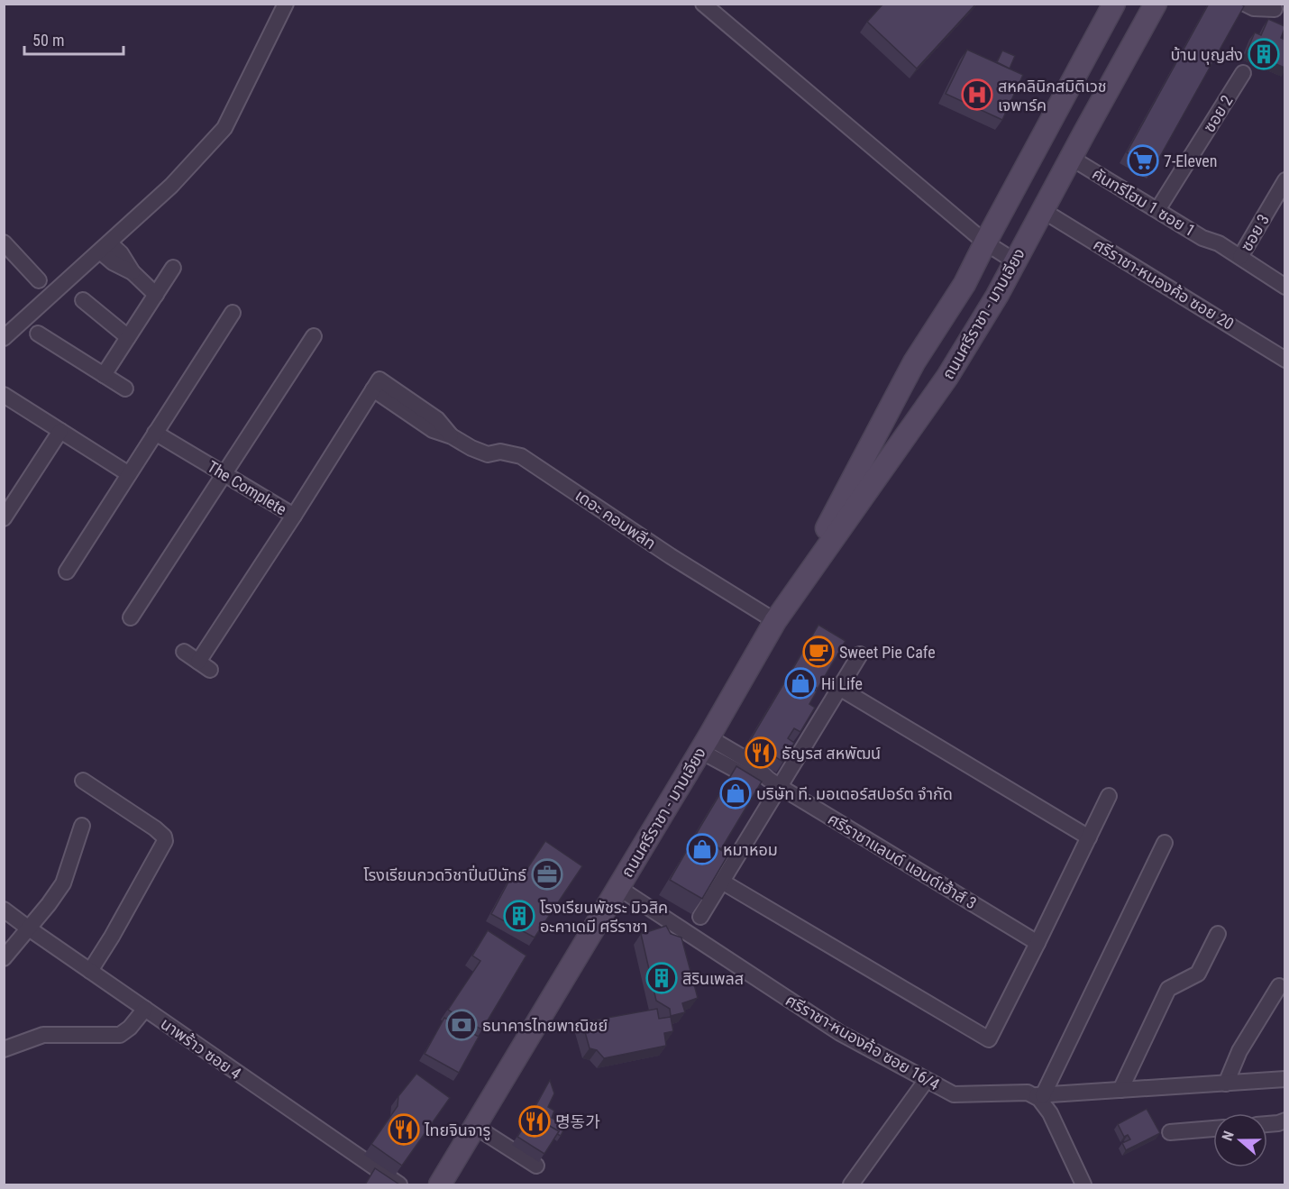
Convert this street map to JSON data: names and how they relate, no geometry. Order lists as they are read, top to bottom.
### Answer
{
  "streets": {
    "main road": ["ถนนศรีราชา - มาบเอียง"],
    "street": [
      "ซอย 2",
      "คันทรีโฮม 1 ซอย 1",
      "ซอย 3",
      "ศรีราชา-หนองค้อ ซอย 20",
      "The Complete",
      "เดอะ คอมพลีท",
      "ศรีราชาแลนด์ แอนด์เฮ้าส์ 3",
      "ศรีราชา-หนองค้อ ซอย 16/4",
      "นาพร้าว ซอย 4"
    ]
  },
  "crossings": [
    ["ซอย 2", "คันทรีโฮม 1 ซอย 1"],
    ["คันทรีโฮม 1 ซอย 1", "ซอย 3"],
    ["คันทรีโฮม 1 ซอย 1", "ถนนศรีราชา - มาบเอียง"],
    ["ศรีราชา-หนองค้อ ซอย 20", "ถนนศรีราชา - มาบเอียง"],
    ["ถนนศรีราชา - มาบเอียง", "เดอะ คอมพลีท"],
    ["ถนนศรีราชา - มาบเอียง", "ศรีราชาแลนด์ แอนด์เฮ้าส์ 3"],
    ["ถนนศรีราชา - มาบเอียง", "ศรีราชา-หนองค้อ ซอย 16/4"],
    ["The Complete", "เดอะ คอมพลีท"]
  ],
  "places": {
    "building": ["บ้าน บุญส่ง", "โรงเรียนพัชระ มิวสิค อะคาเดมี ศรีราชา", "สิรินเพลส"],
    "hospital": ["สหคลินิกสมิติเวช เจพาร์ค"],
    "supermarket": ["7-Eleven"],
    "cafe": ["Sweet Pie Cafe"],
    "shop": ["Hi Life", "บริษัท ที. มอเตอร์สปอร์ต จำกัด", "หมาหอม"],
    "restaurant": ["ธัญรส สหพัฒน์", "명동가", "ไทยจินจารู"],
    "office": ["โรงเรียนกวดวิชาปิ่นปินัทธ์"],
    "bank": ["ธนาคารไทยพาณิชย์"]
  },
  "scale_bar": "50 m",
  "north": "left"
}
